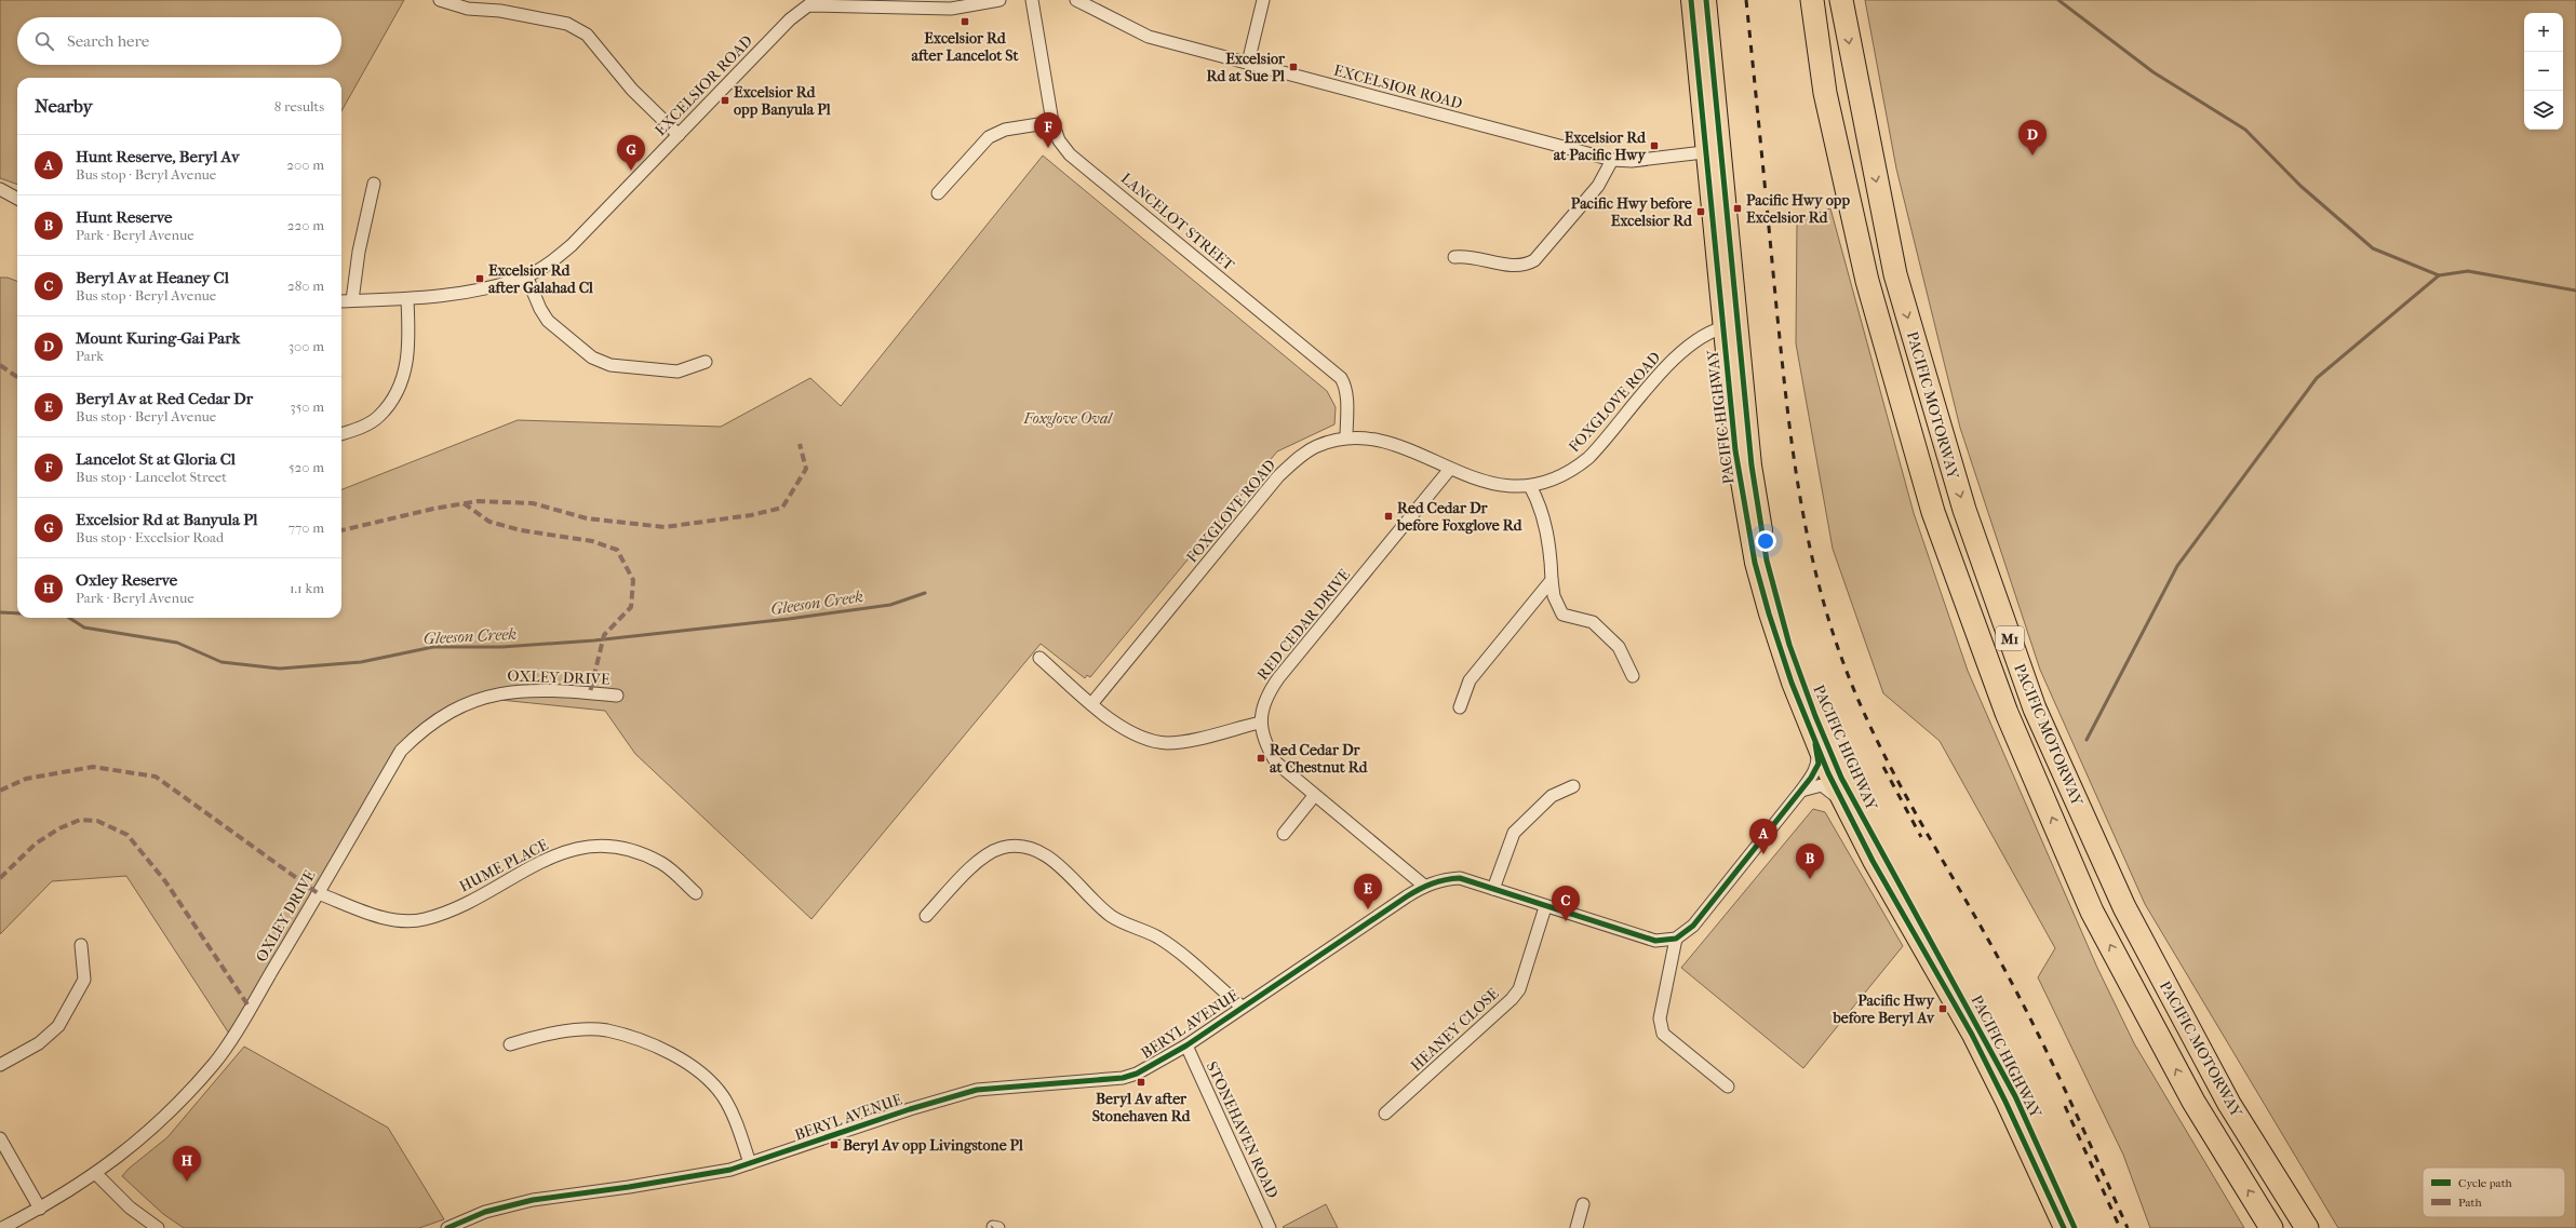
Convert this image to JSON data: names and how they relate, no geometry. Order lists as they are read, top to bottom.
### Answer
{
  "streets": {
    "highway": ["PACIFIC MOTORWAY", "M1"],
    "main road": ["PACIFIC HIGHWAY"],
    "street": [
      "EXCELSIOR ROAD",
      "LANCELOT STREET",
      "FOXGLOVE ROAD",
      "RED CEDAR DRIVE",
      "OXLEY DRIVE",
      "HUME PLACE",
      "BERYL AVENUE",
      "HEANEY CLOSE",
      "STONEHAVEN ROAD"
    ]
  },
  "crossings": [
    ["EXCELSIOR ROAD", "PACIFIC HIGHWAY"],
    ["LANCELOT STREET", "FOXGLOVE ROAD"],
    ["FOXGLOVE ROAD", "PACIFIC HIGHWAY"],
    ["FOXGLOVE ROAD", "RED CEDAR DRIVE"],
    ["RED CEDAR DRIVE", "BERYL AVENUE"],
    ["OXLEY DRIVE", "HUME PLACE"],
    ["BERYL AVENUE", "HEANEY CLOSE"],
    ["BERYL AVENUE", "STONEHAVEN ROAD"]
  ],
  "water": ["Gleeson Creek"],
  "parks": ["Foxglove Oval"],
  "places": {
    "transit": [
      "Excelsior Rd after Lancelot St",
      "Excelsior Rd at Sue Pl",
      "Excelsior Rd opp Banyula Pl",
      "Excelsior Rd at Pacific Hwy",
      "Pacific Hwy opp Excelsior Rd",
      "Pacific Hwy before Excelsior Rd",
      "Excelsior Rd after Galahad Cl",
      "Red Cedar Dr before Foxglove Rd",
      "Red Cedar Dr at Chestnut Rd",
      "Pacific Hwy before Beryl Av",
      "Beryl Av after Stonehaven Rd",
      "Beryl Av opp Livingstone Pl"
    ]
  },
  "legend": ["Cycle path", "Path"],
  "page": {
    "map_buttons": ["+", "−"],
    "search": "Search here",
    "heading": ["Nearby", "8 results"],
    "pins": [
      "F",
      "D",
      "G",
      "A",
      "B",
      "E",
      "C",
      "H"
    ],
    "list": [
      {
        "mark": "A",
        "name": "Hunt Reserve, Beryl Av",
        "note": "Bus stop · Beryl Avenue",
        "value": "200 m"
      },
      {
        "mark": "B",
        "name": "Hunt Reserve",
        "note": "Park · Beryl Avenue",
        "value": "220 m"
      },
      {
        "mark": "C",
        "name": "Beryl Av at Heaney Cl",
        "note": "Bus stop · Beryl Avenue",
        "value": "280 m"
      },
      {
        "mark": "D",
        "name": "Mount Kuring-Gai Park",
        "note": "Park",
        "value": "300 m"
      },
      {
        "mark": "E",
        "name": "Beryl Av at Red Cedar Dr",
        "note": "Bus stop · Beryl Avenue",
        "value": "350 m"
      },
      {
        "mark": "F",
        "name": "Lancelot St at Gloria Cl",
        "note": "Bus stop · Lancelot Street",
        "value": "520 m"
      },
      {
        "mark": "G",
        "name": "Excelsior Rd at Banyula Pl",
        "note": "Bus stop · Excelsior Road",
        "value": "770 m"
      },
      {
        "mark": "H",
        "name": "Oxley Reserve",
        "note": "Park · Beryl Avenue",
        "value": "1.1 km"
      }
    ]
  }
}
